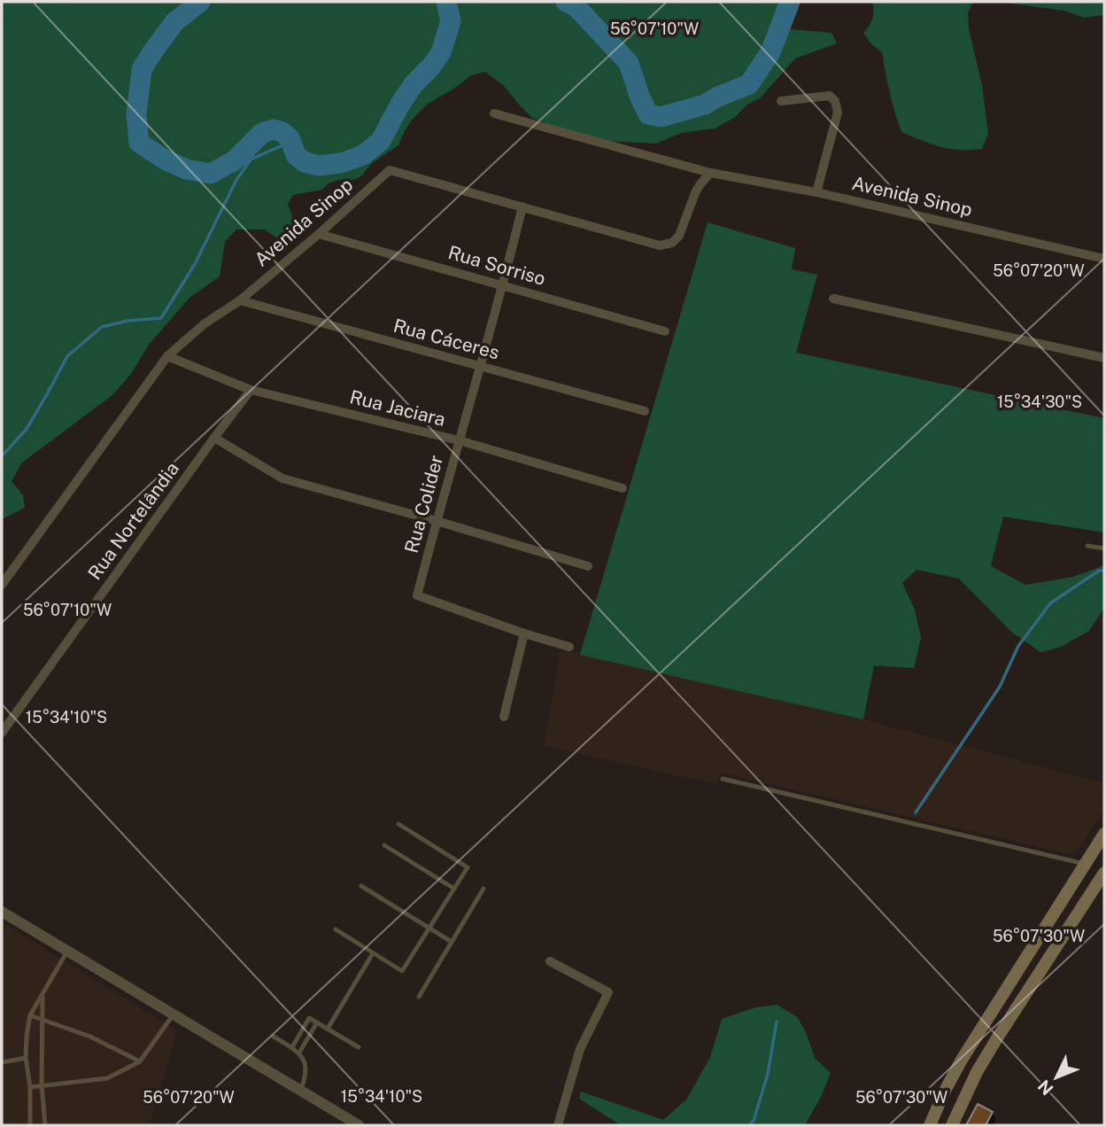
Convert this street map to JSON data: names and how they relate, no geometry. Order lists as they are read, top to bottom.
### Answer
{
  "streets": {
    "street": [
      "Avenida Sinop",
      "Rua Sorriso",
      "Rua Cáceres",
      "Rua Jaciara",
      "Rua Colider",
      "Rua Nortelândia"
    ]
  },
  "crossings": [
    ["Avenida Sinop", "Rua Sorriso"],
    ["Avenida Sinop", "Rua Cáceres"],
    ["Avenida Sinop", "Rua Jaciara"],
    ["Avenida Sinop", "Rua Colider"],
    ["Rua Sorriso", "Rua Colider"],
    ["Rua Cáceres", "Rua Colider"],
    ["Rua Jaciara", "Rua Colider"],
    ["Rua Jaciara", "Rua Nortelândia"]
  ],
  "north": "bottom left",
  "coordinates": [
    "56°07'10\"W",
    "56°07'20\"W",
    "15°34'30\"S",
    "15°34'10\"S",
    "56°07'30\"W"
  ]
}
